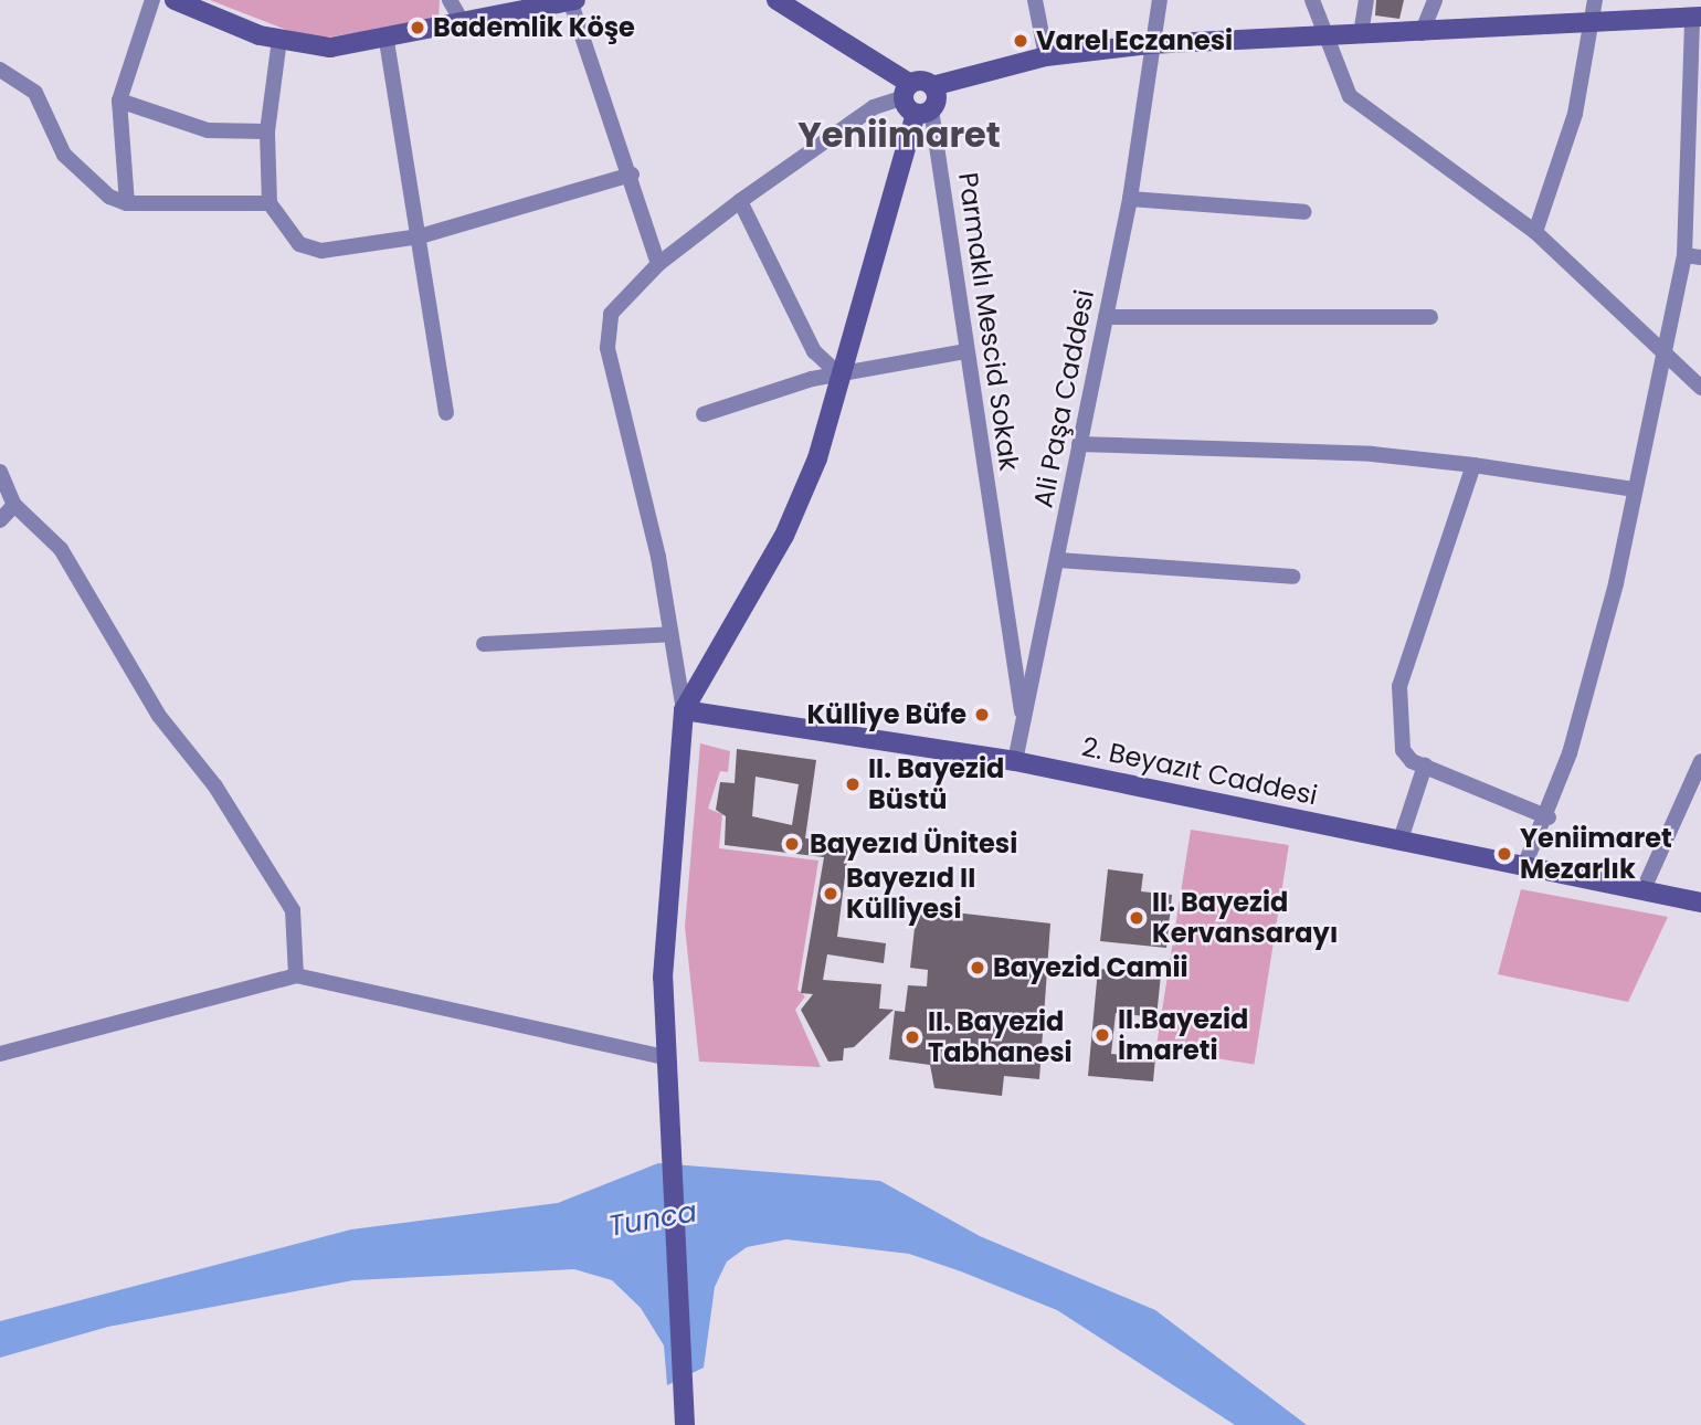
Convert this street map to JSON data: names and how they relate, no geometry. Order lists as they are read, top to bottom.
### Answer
{
  "streets": {
    "street": ["Parmaklı Mescid Sokak", "Ali Paşa Caddesi", "2. Beyazıt Caddesi"]
  },
  "crossings": [
    ["Parmaklı Mescid Sokak", "Ali Paşa Caddesi"],
    ["Ali Paşa Caddesi", "2. Beyazıt Caddesi"]
  ],
  "districts": ["Yeniimaret"],
  "water": ["Tunca"],
  "places": [
    "Bademlik Köşe",
    "Varel Eczanesi",
    "Külliye Büfe",
    "II. Bayezid Büstü",
    "Bayezıd Ünitesi",
    "Yeniimaret Mezarlık",
    "Bayezıd II Külliyesi",
    "II. Bayezid Kervansarayı",
    "Bayezid Camii",
    "II.Bayezid İmareti",
    "II. Bayezid Tabhanesi"
  ]
}
